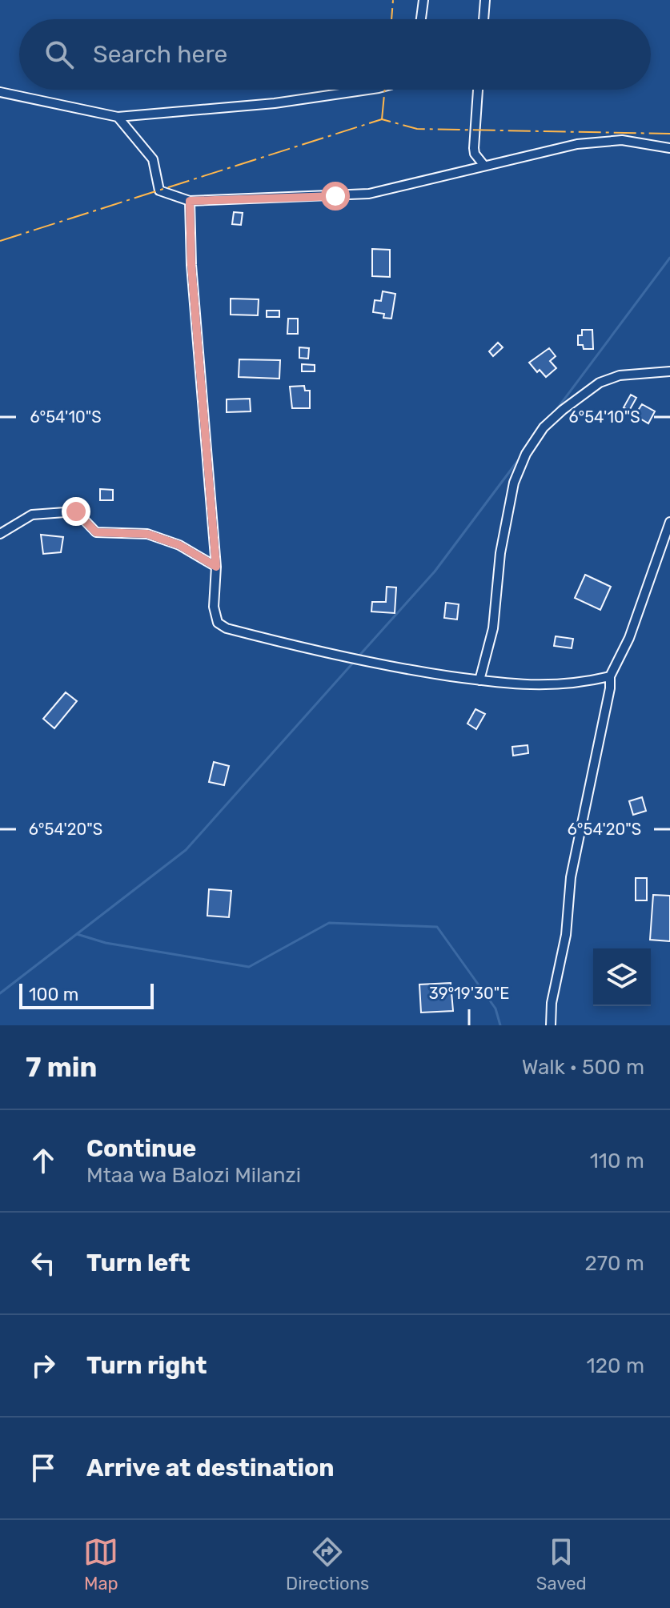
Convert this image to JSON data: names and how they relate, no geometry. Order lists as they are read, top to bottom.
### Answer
{
  "scale_bar": "100 m",
  "page": {
    "search": "Search here",
    "scale": "100 m",
    "heading": ["7 min", "Walk · 500 m"],
    "list": [
      ["Continue", "Mtaa wa Balozi Milanzi", "110 m"],
      ["Turn left", "270 m"],
      ["Turn right", "120 m"],
      "Arrive at destination"
    ],
    "nav": ["Map", "Directions", "Saved"]
  },
  "coordinates": ["6°54'10\"S", "6°54'20\"S", "39°19'30\"E"]
}
